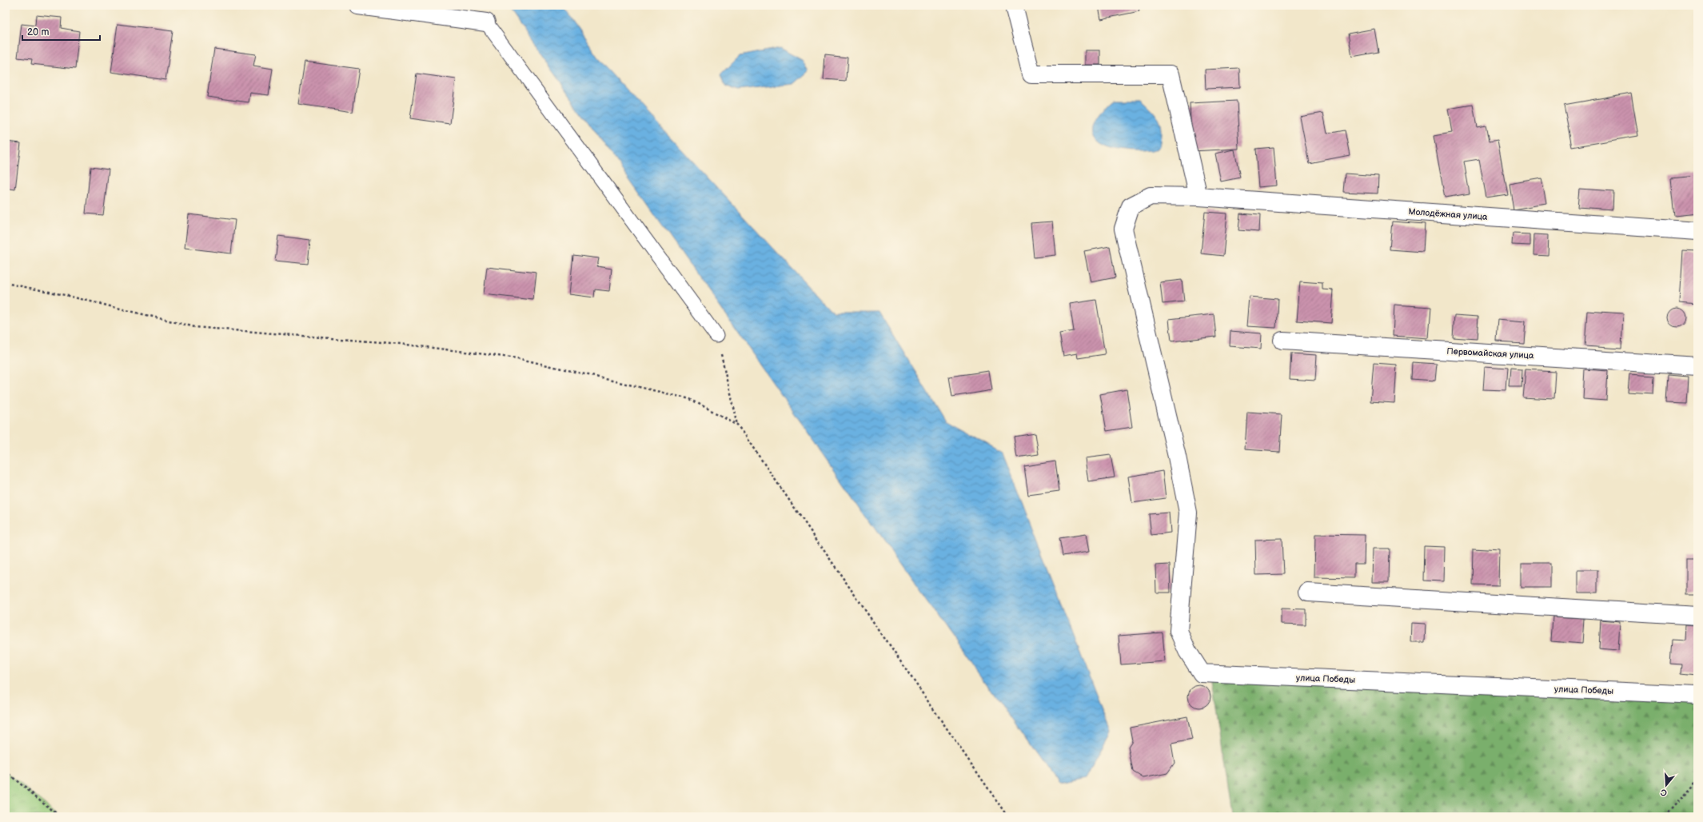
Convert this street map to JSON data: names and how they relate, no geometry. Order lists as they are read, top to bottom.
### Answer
{
  "streets": {
    "street": ["Молодёжная улица", "Первомайская улица", "улица Победы"]
  },
  "crossings": [
    ["Молодёжная улица", "улица Победы"]
  ],
  "scale_bar": "20 m",
  "north": "bottom"
}
